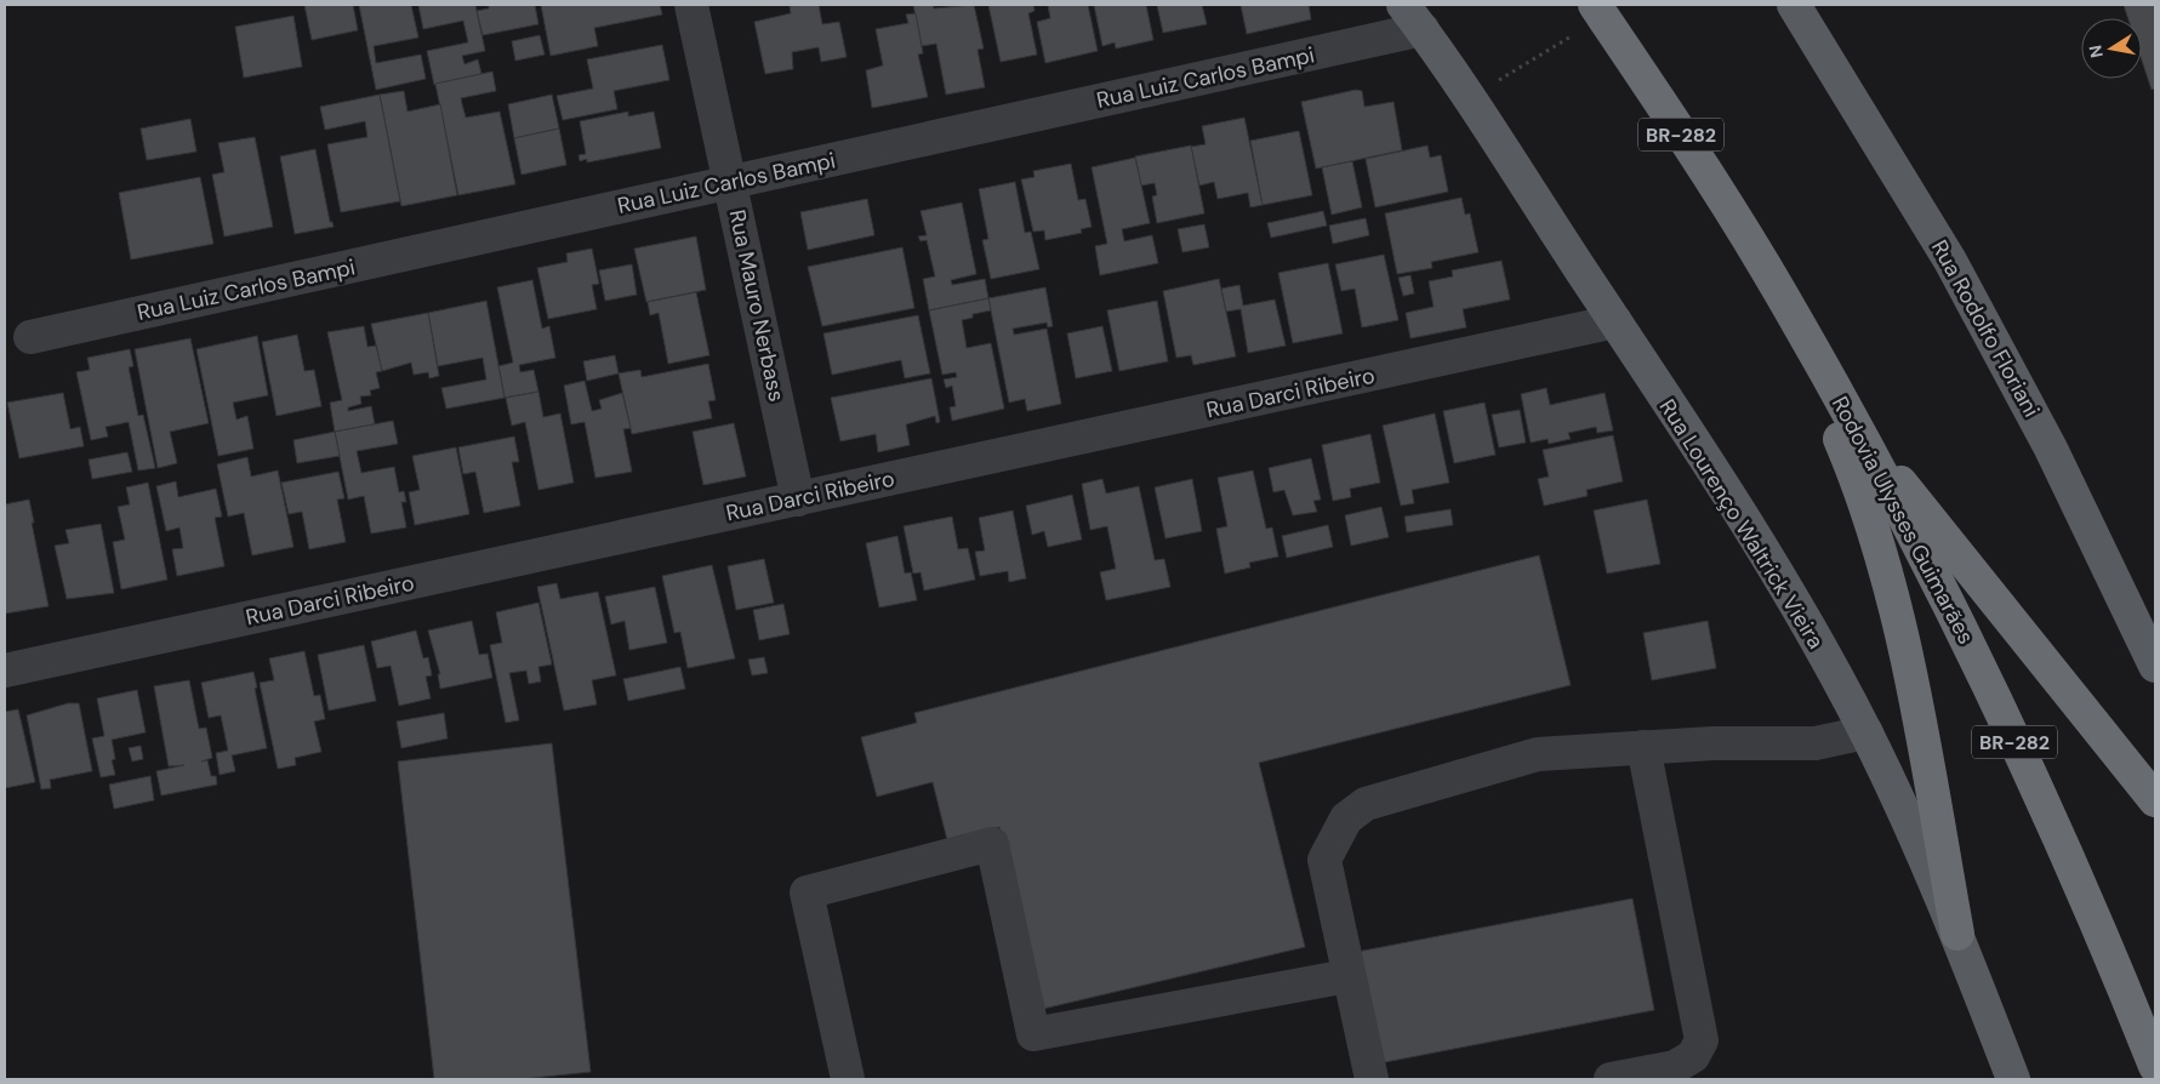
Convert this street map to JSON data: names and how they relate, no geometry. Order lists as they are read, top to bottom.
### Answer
{
  "streets": {
    "highway": ["BR-282", "Rodovia Ulysses Guimarães"],
    "main road": ["Rua Rodolfo Floriani", "Rua Lourenço Waltrick Vieira"],
    "street": ["Rua Luiz Carlos Bampi", "Rua Mauro Nerbass", "Rua Darci Ribeiro"]
  },
  "crossings": [
    ["Rua Luiz Carlos Bampi", "Rua Mauro Nerbass"],
    ["Rua Luiz Carlos Bampi", "Rua Lourenço Waltrick Vieira"],
    ["Rua Mauro Nerbass", "Rua Darci Ribeiro"],
    ["Rua Darci Ribeiro", "Rua Lourenço Waltrick Vieira"]
  ],
  "north": "left"
}
